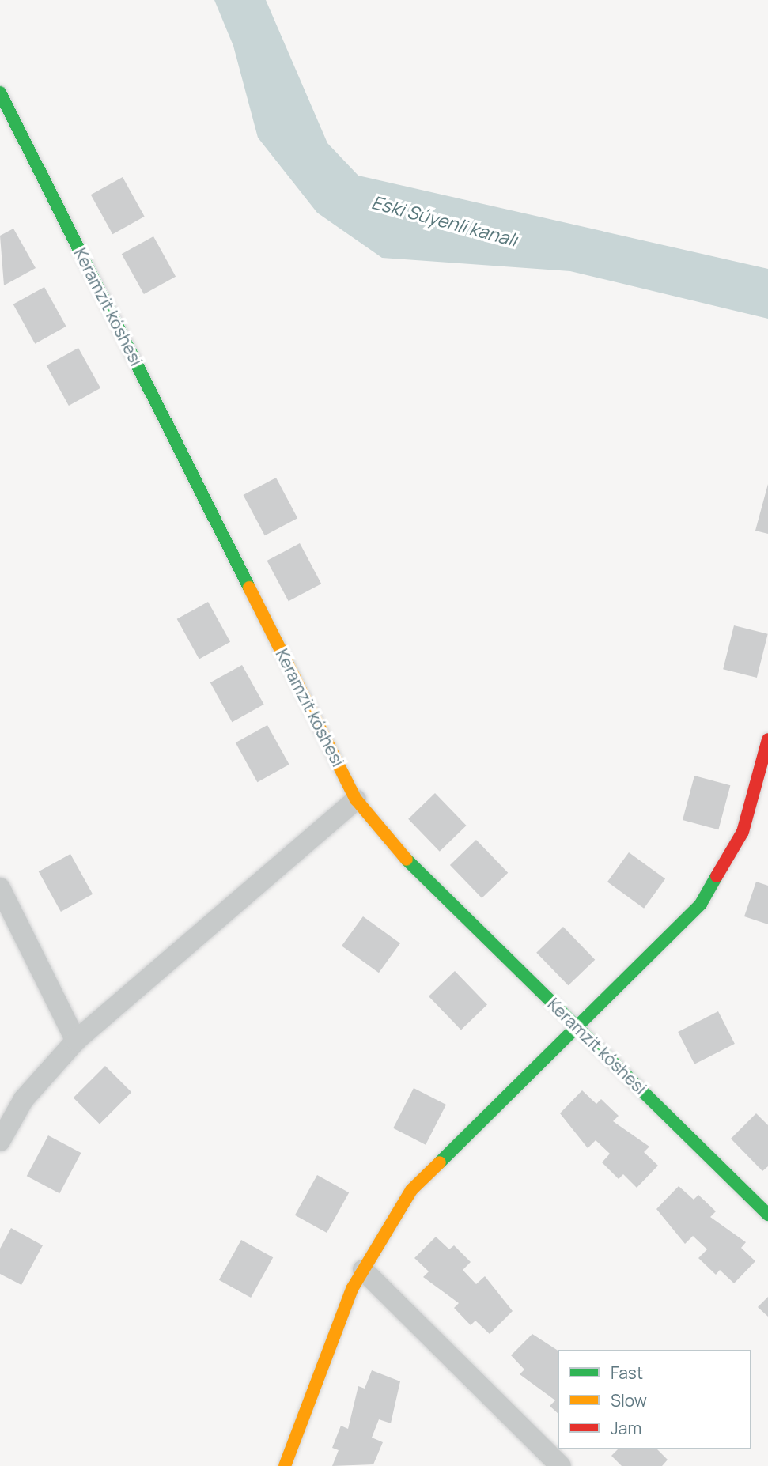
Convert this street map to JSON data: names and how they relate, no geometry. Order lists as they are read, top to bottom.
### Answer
{
  "streets": {
    "street": ["Keramzit kóshesi"]
  },
  "water": ["Eski Súyenli kanalı"],
  "legend": ["Fast", "Slow", "Jam"]
}
